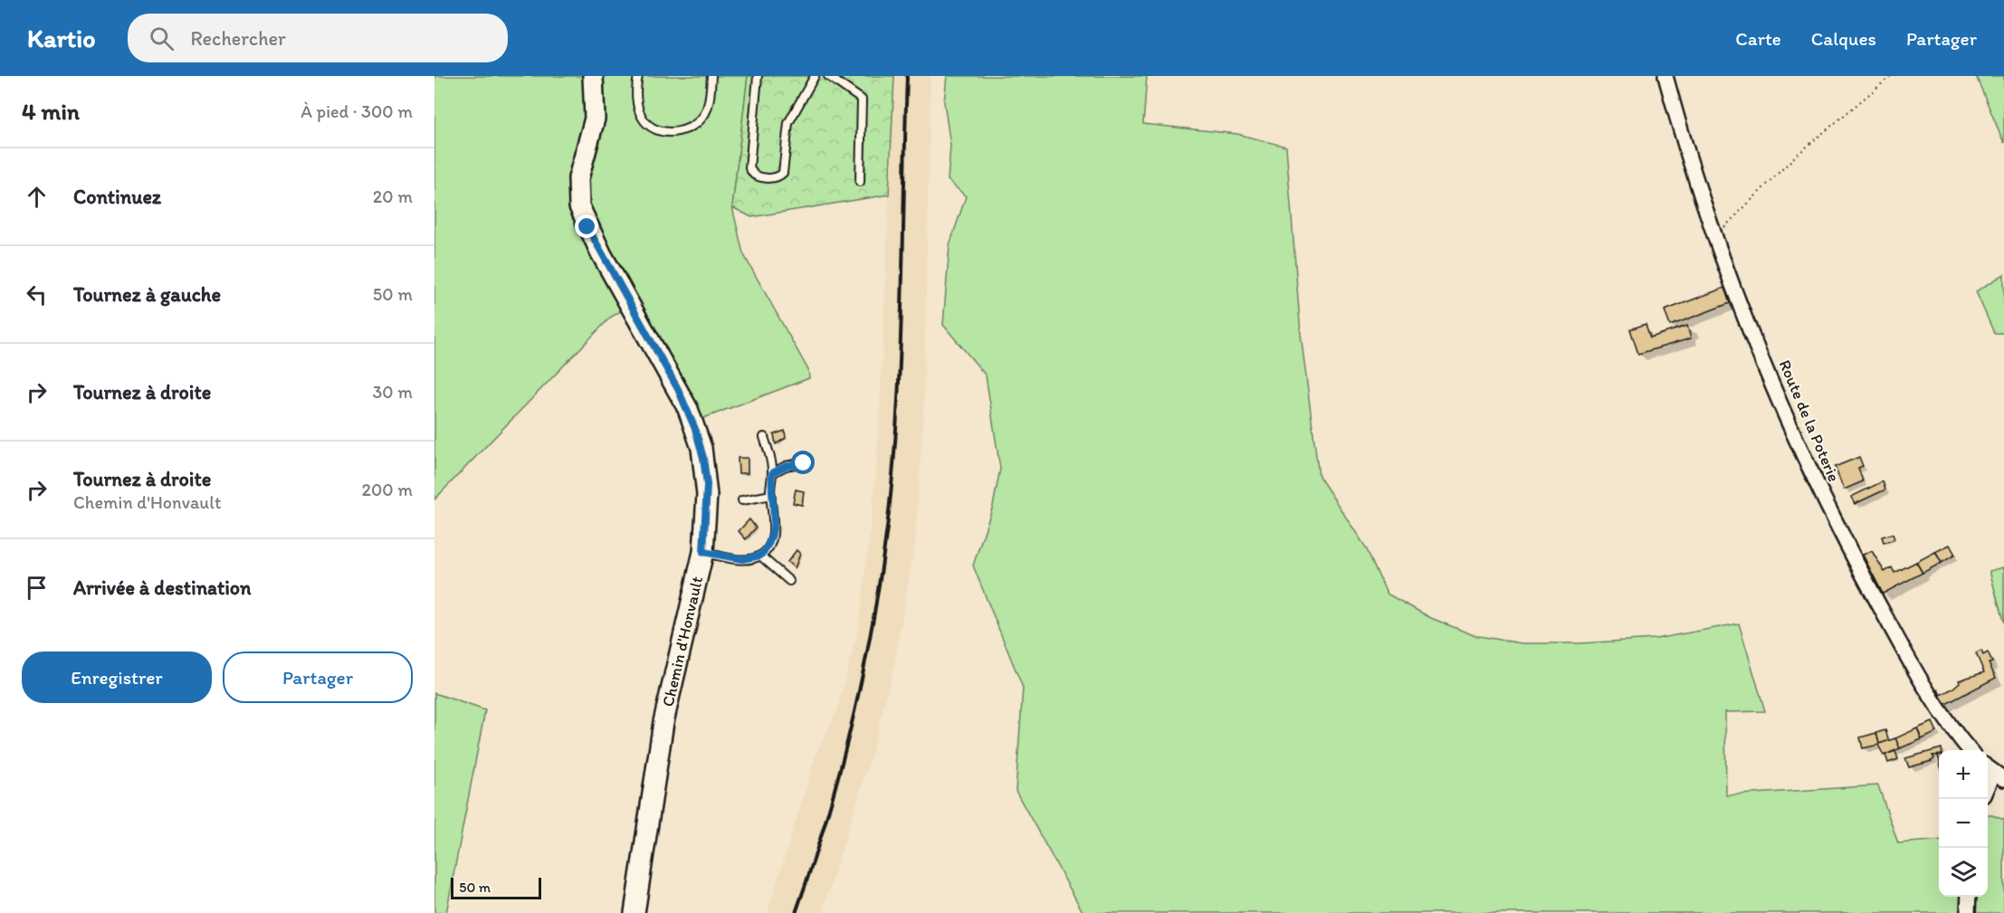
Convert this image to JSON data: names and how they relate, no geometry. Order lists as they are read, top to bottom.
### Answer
{
  "streets": {
    "street": ["Route de la Poterie", "Chemin d'Honvault"]
  },
  "scale_bar": "50 m",
  "page": {
    "header": "Kartio",
    "search": "Rechercher",
    "nav": ["Carte", "Calques", "Partager"],
    "heading": ["4 min", "À pied · 300 m"],
    "list": [
      ["Continuez", "20 m"],
      ["Tournez à gauche", "50 m"],
      ["Tournez à droite", "30 m"],
      ["Tournez à droite", "Chemin d'Honvault", "200 m"],
      "Arrivée à destination"
    ],
    "buttons": ["Enregistrer", "Partager"],
    "map_buttons": ["+", "−"],
    "scale": "50 m"
  }
}
